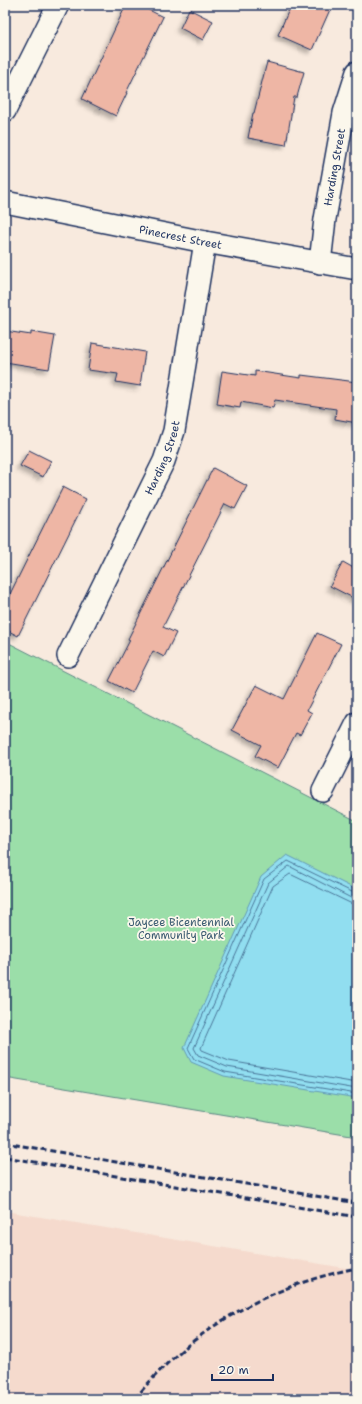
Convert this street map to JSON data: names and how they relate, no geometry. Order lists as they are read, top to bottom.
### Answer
{
  "streets": {
    "street": ["Harding Street", "Pinecrest Street"]
  },
  "crossings": [
    ["Harding Street", "Pinecrest Street"]
  ],
  "parks": ["Jaycee Bicentennial Community Park"],
  "scale_bar": "20 m"
}
